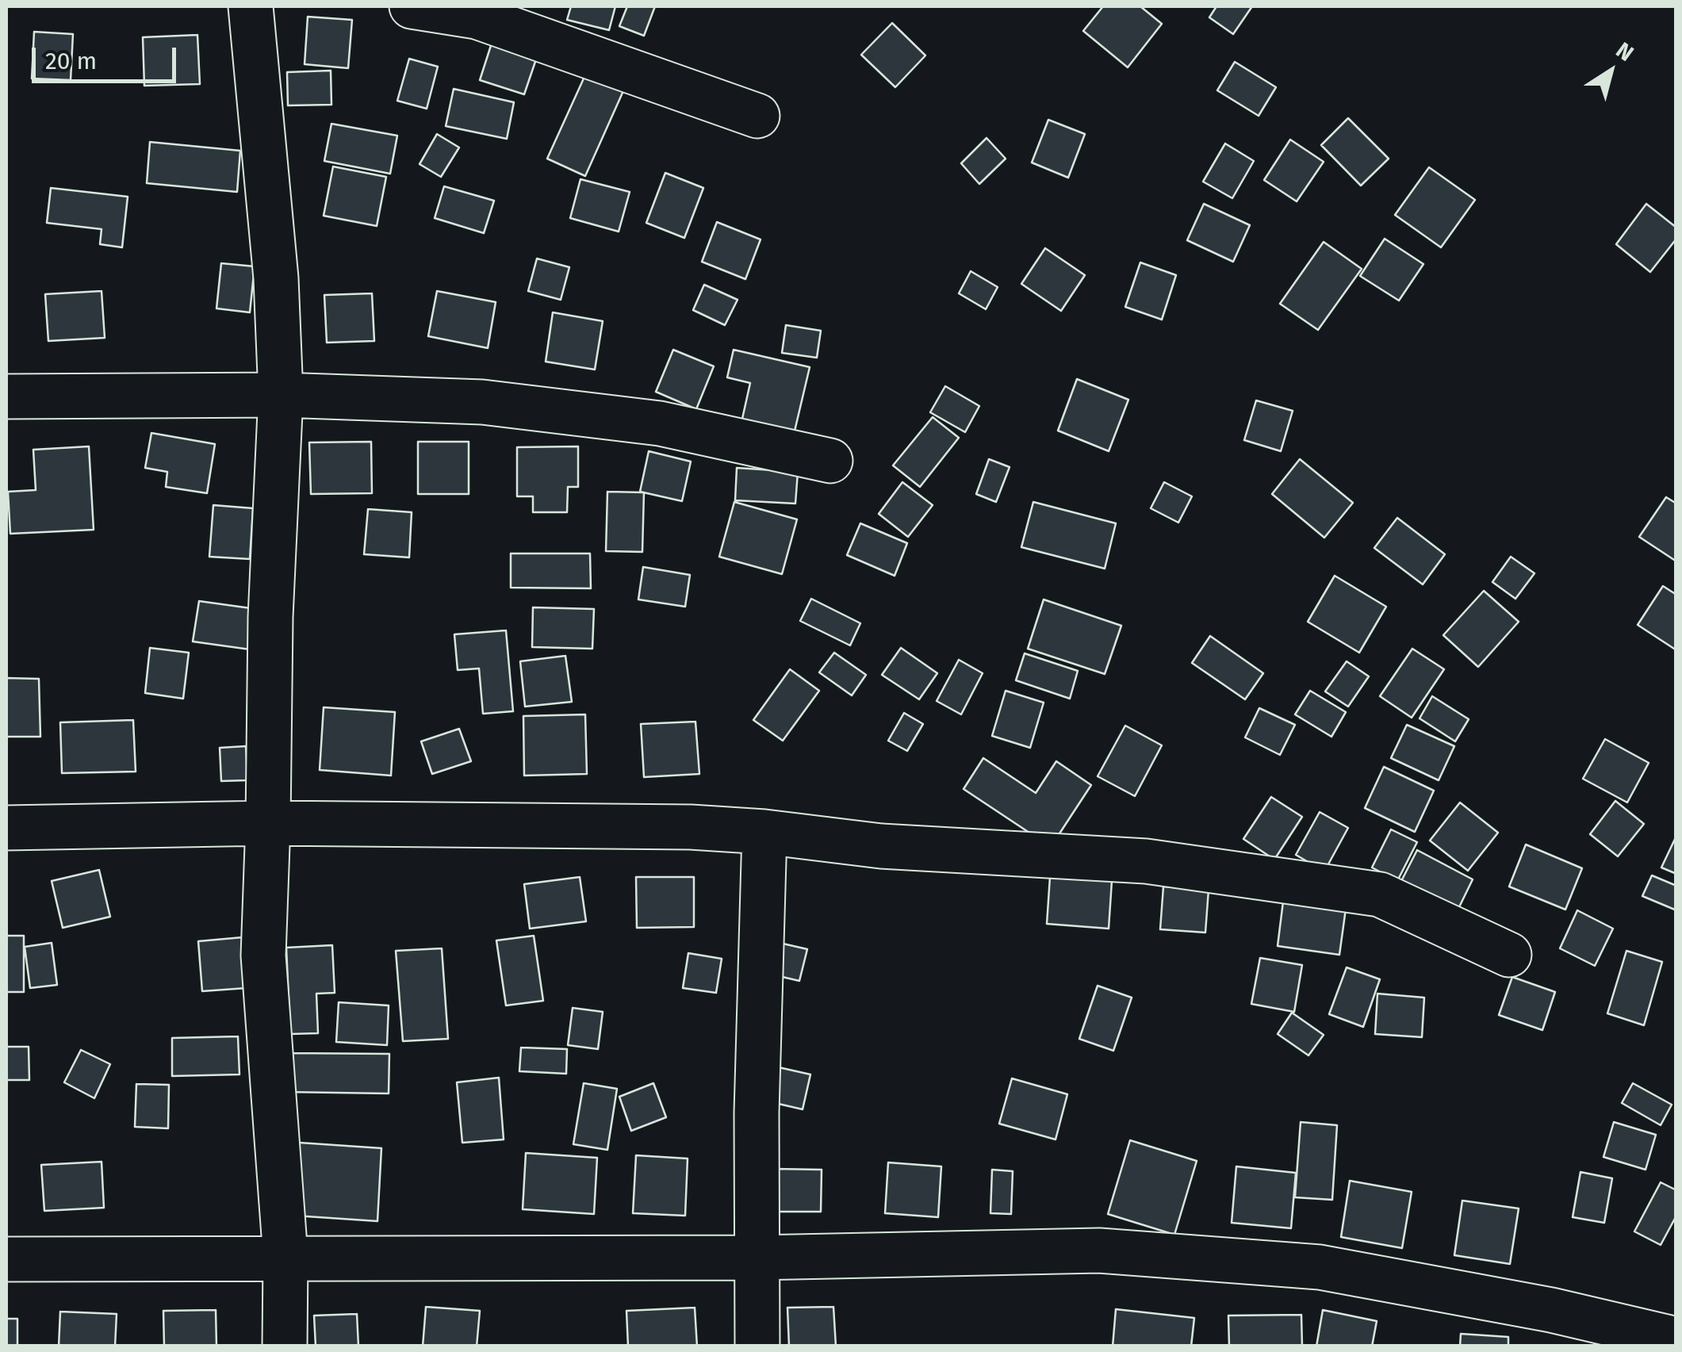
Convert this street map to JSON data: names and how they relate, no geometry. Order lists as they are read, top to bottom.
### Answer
{
  "scale_bar": "20 m",
  "north": "top right"
}
